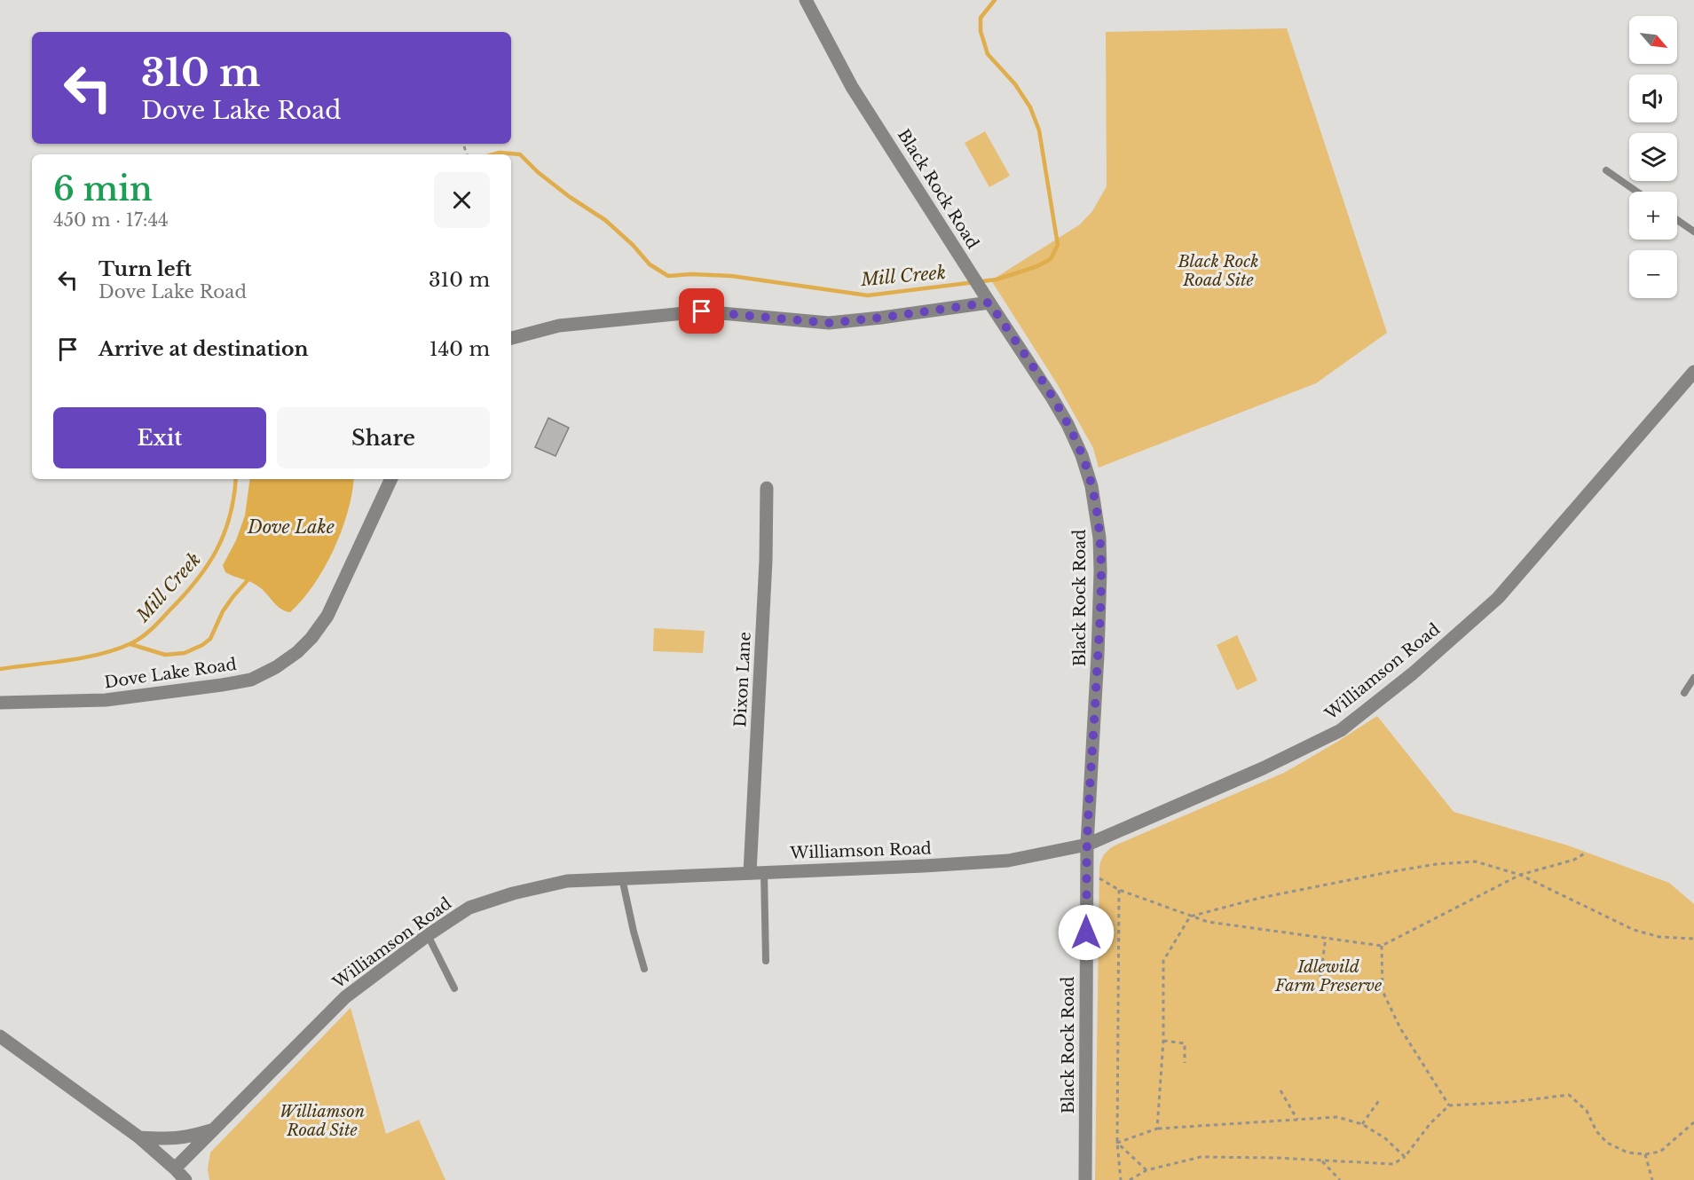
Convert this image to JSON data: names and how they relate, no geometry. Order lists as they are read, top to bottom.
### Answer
{
  "streets": {
    "street": [
      "Black Rock Road",
      "Williamson Road",
      "Dove Lake Road",
      "Dixon Lane"
    ]
  },
  "crossings": [
    ["Black Rock Road", "Williamson Road"],
    ["Williamson Road", "Dixon Lane"]
  ],
  "water": ["Mill Creek", "Dove Lake"],
  "parks": ["Black Rock Road Site", "Idlewild Farm Preserve", "Williamson Road Site"],
  "north": "bottom right",
  "page": {
    "map_buttons": ["+", "−"],
    "turn": ["310 m", "Dove Lake Road"],
    "heading": ["6 min", "450 m · 17:44"],
    "list": [
      {
        "name": "Turn left",
        "note": "Dove Lake Road",
        "value": "310 m"
      },
      {
        "name": "Arrive at destination",
        "value": "140 m"
      }
    ],
    "buttons": ["Exit", "Share"]
  }
}
